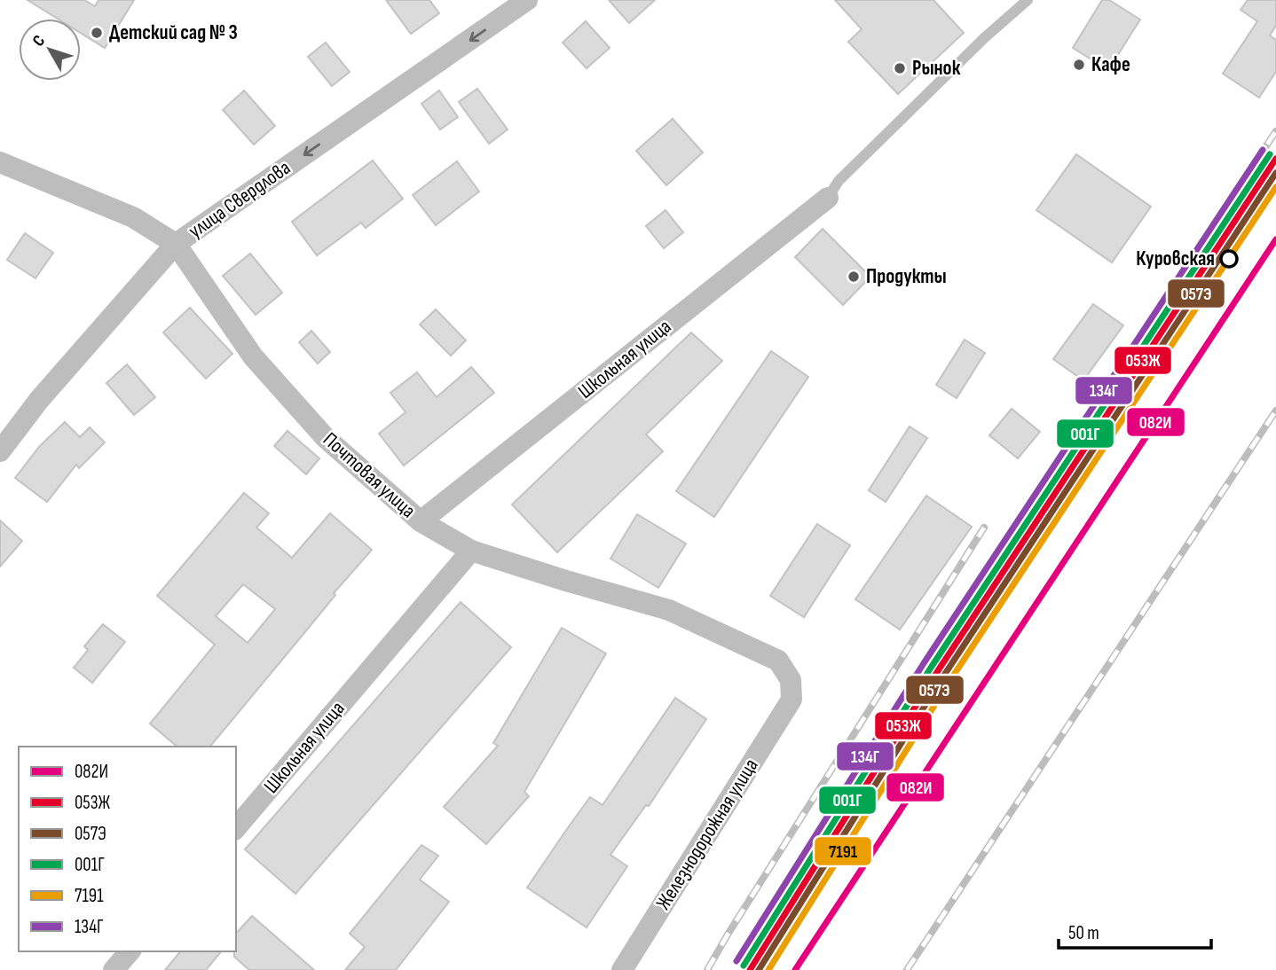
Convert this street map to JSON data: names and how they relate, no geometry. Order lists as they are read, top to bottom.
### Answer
{
  "streets": {
    "street": [
      "улица Свердлова",
      "Школьная улица",
      "Почтовая улица",
      "Железнодорожная улица"
    ]
  },
  "crossings": [
    ["улица Свердлова", "Почтовая улица"],
    ["Школьная улица", "Почтовая улица"],
    ["Почтовая улица", "Железнодорожная улица"]
  ],
  "one_way": ["улица Свердлова"],
  "places": [
    "Детский сад № 3",
    "Кафе",
    "Рынок",
    "Куровская",
    "Продукты"
  ],
  "lines": [
    "transit line 134Г",
    "transit line 001Г",
    "transit line 053Ж",
    "transit line 057Э",
    "transit line 7191",
    "transit line 082И"
  ],
  "legend": [
    "082И",
    "053Ж",
    "057Э",
    "001Г",
    "7191",
    "134Г"
  ],
  "scale_bar": "50 m",
  "north": "top left"
}
